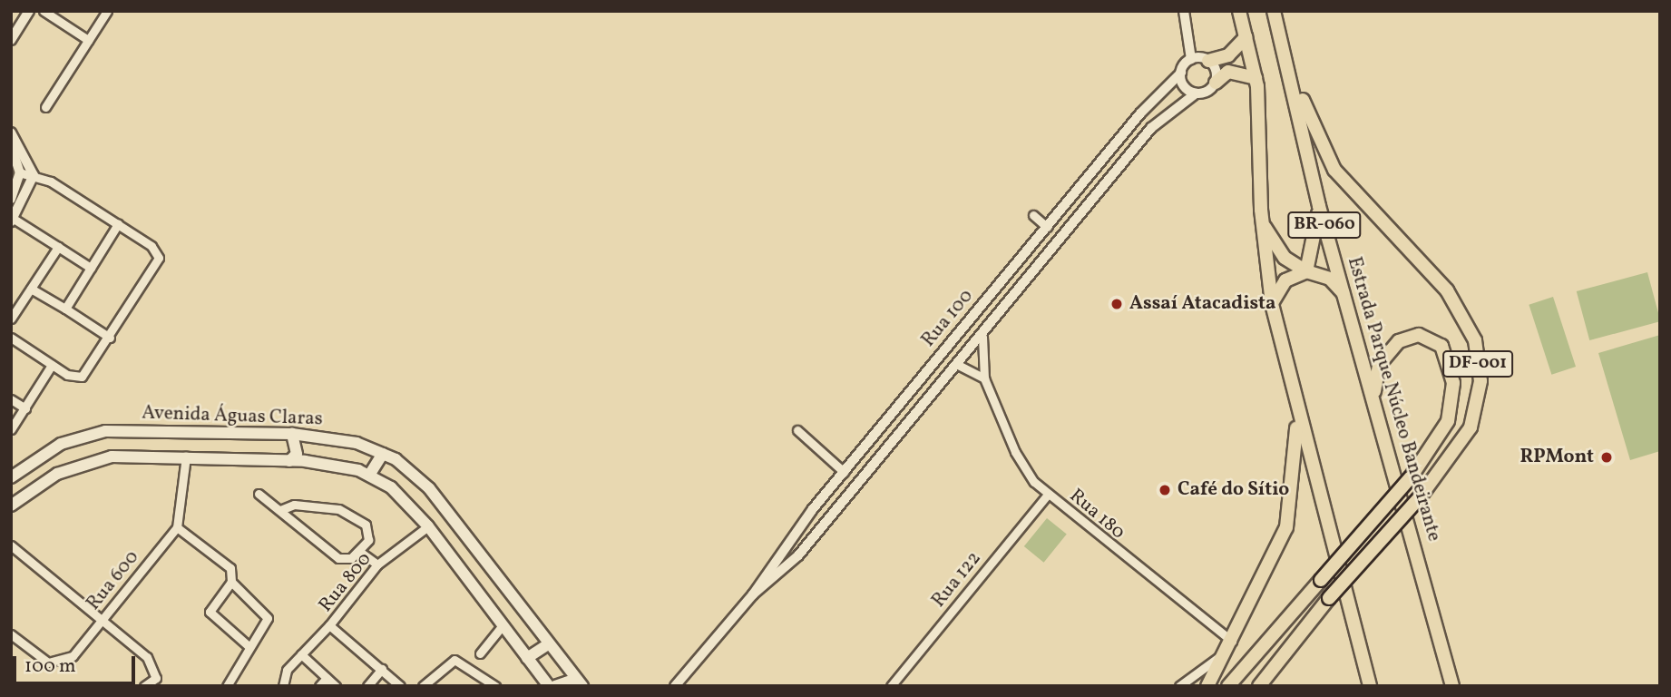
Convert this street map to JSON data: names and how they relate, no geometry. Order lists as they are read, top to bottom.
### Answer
{
  "streets": {
    "highway": ["BR-060", "DF-001", "Estrada Parque Núcleo Bandeirante"],
    "main road": ["Avenida Águas Claras"],
    "street": [
      "Rua 100",
      "Rua 180",
      "Rua 122",
      "Rua 600",
      "Rua 800"
    ]
  },
  "crossings": [
    ["Rua 100", "Rua 180"],
    ["DF-001", "Estrada Parque Núcleo Bandeirante"],
    ["Rua 180", "Rua 122"]
  ],
  "places": ["Assaí Atacadista", "RPMont", "Café do Sítio"],
  "scale_bar": "100 m"
}
